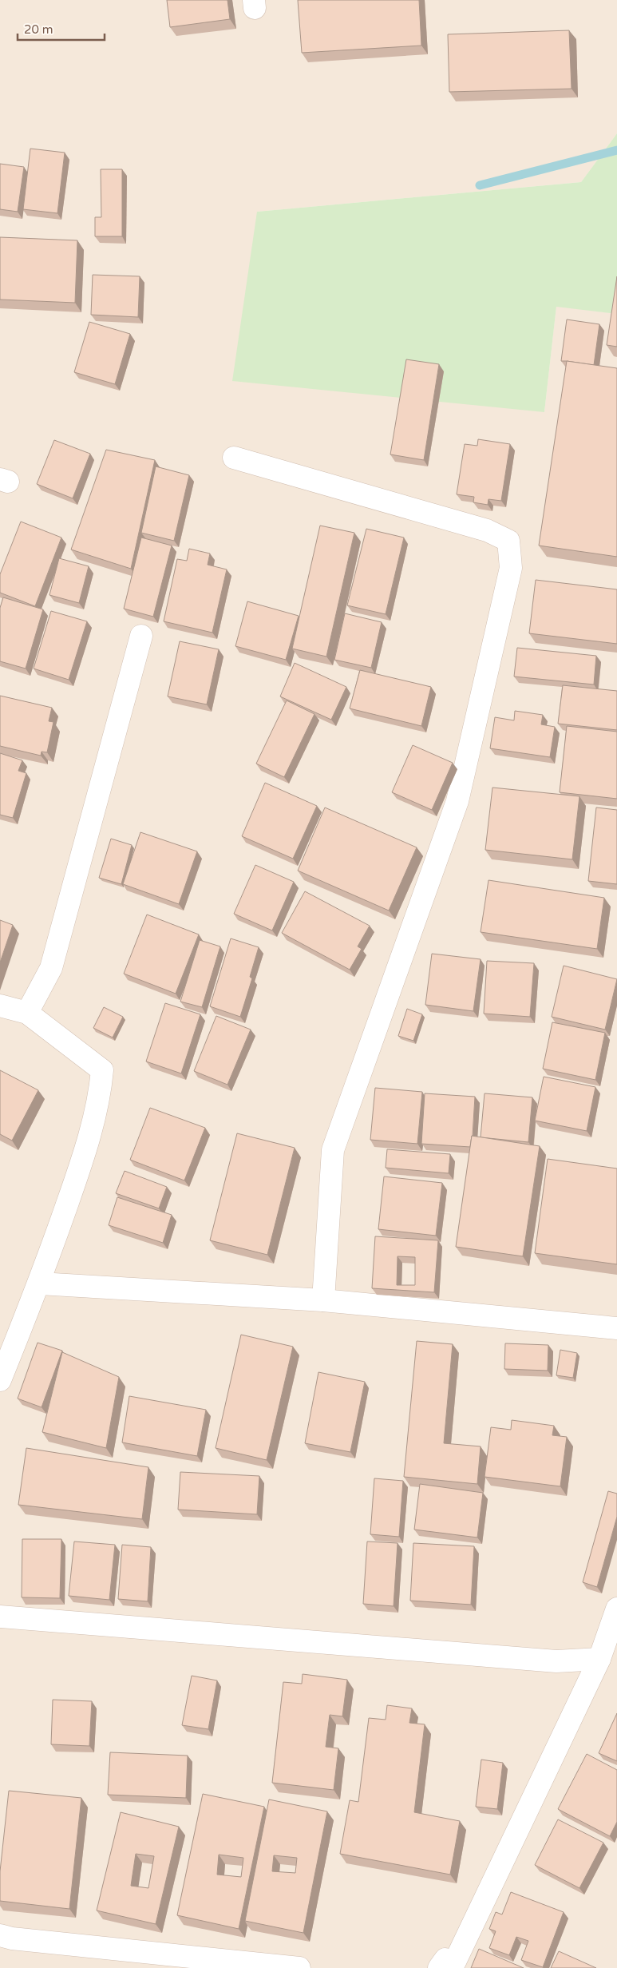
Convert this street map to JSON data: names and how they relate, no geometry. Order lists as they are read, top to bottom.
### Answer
{
  "scale_bar": "20 m"
}
